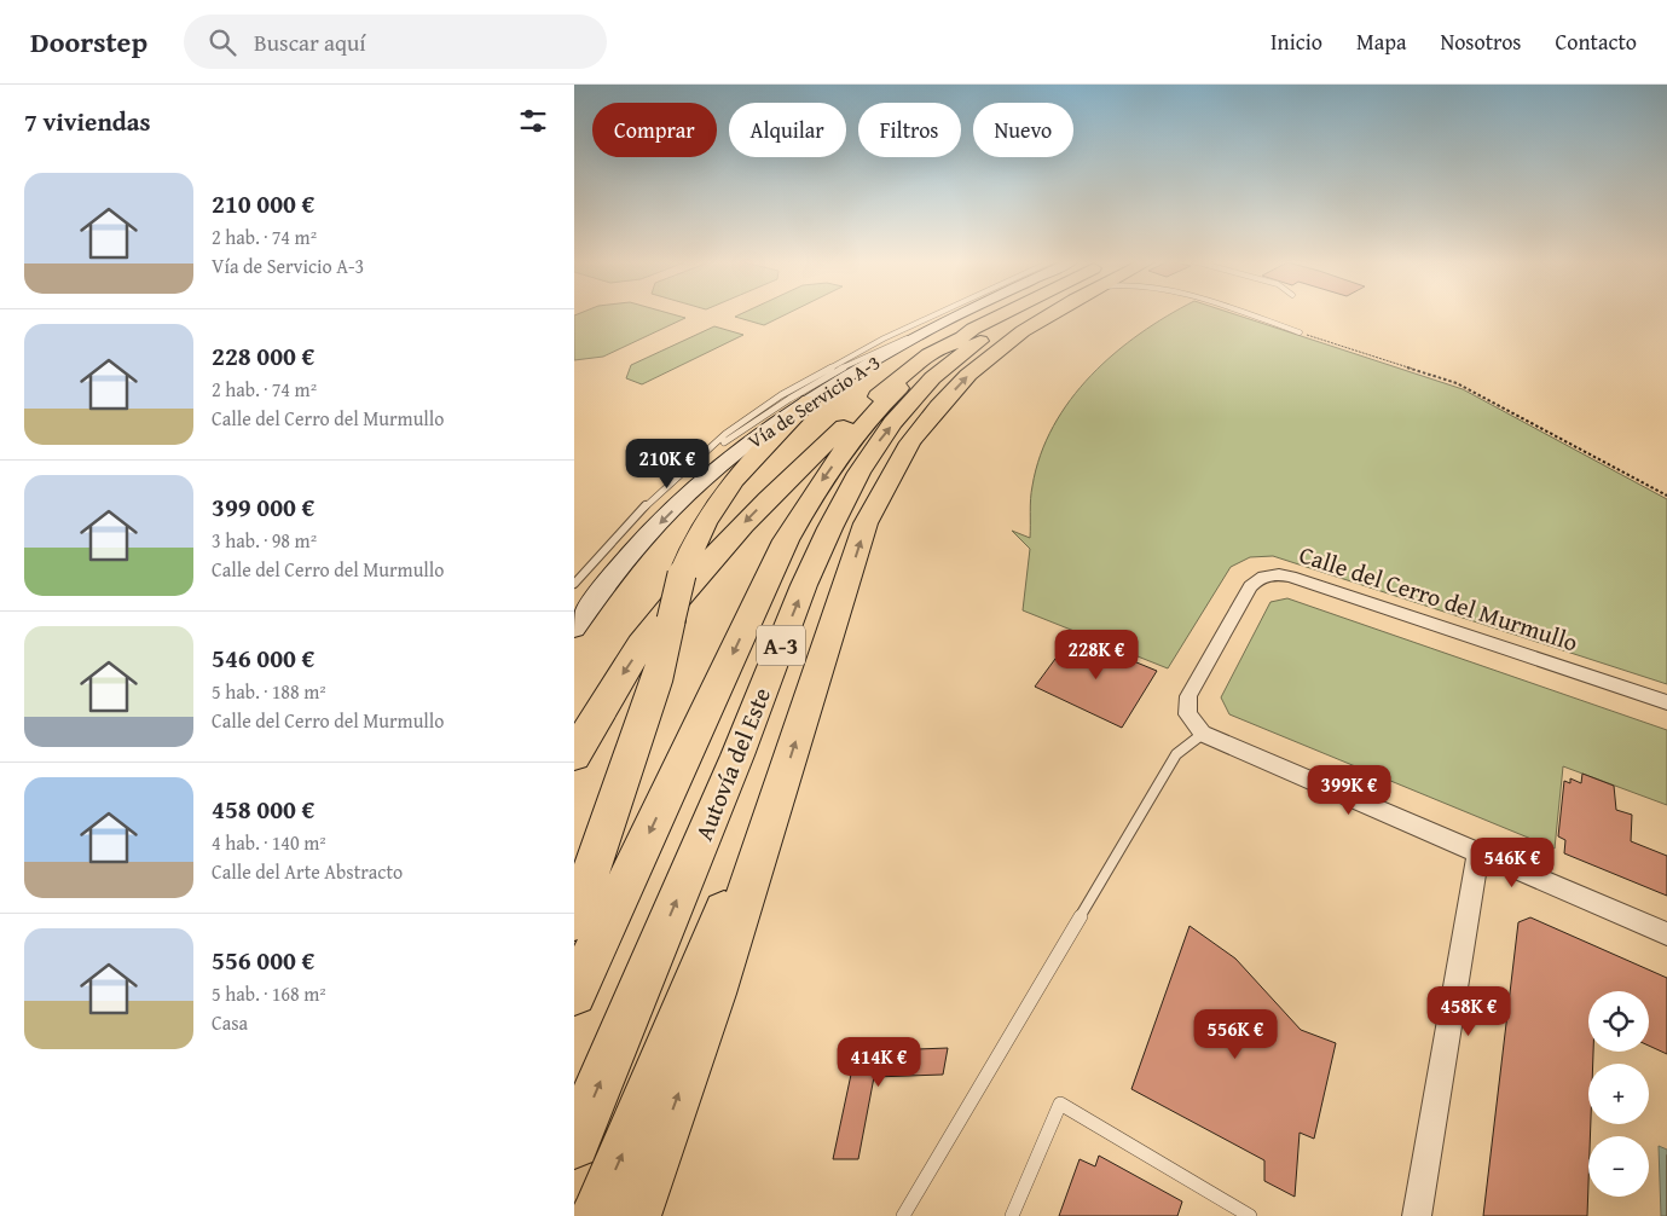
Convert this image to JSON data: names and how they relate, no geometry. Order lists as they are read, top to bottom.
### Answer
{
  "streets": {
    "highway": ["A-3", "Autovía del Este"],
    "main road": ["Vía de Servicio A-3"],
    "street": ["Calle del Cerro del Murmullo"]
  },
  "one_way": ["Vía de Servicio A-3"],
  "page": {
    "header": "Doorstep",
    "search": "Buscar aquí",
    "nav": [
      "Inicio",
      "Mapa",
      "Nosotros",
      "Contacto"
    ],
    "heading": "7 viviendas",
    "chip": [
      "Comprar",
      "Alquilar",
      "Filtros",
      "Nuevo"
    ],
    "list": [
      {
        "name": "210 000 €",
        "note": "2 hab. · 74 m² · Vía de Servicio A-3"
      },
      {
        "name": "228 000 €",
        "note": "2 hab. · 74 m² · Calle del Cerro del Murmullo"
      },
      {
        "name": "399 000 €",
        "note": "3 hab. · 98 m² · Calle del Cerro del Murmullo"
      },
      {
        "name": "546 000 €",
        "note": "5 hab. · 188 m² · Calle del Cerro del Murmullo"
      },
      {
        "name": "458 000 €",
        "note": "4 hab. · 140 m² · Calle del Arte Abstracto"
      },
      {
        "name": "556 000 €",
        "note": "5 hab. · 168 m² · Casa"
      }
    ],
    "price": [
      "210K €",
      "228K €",
      "399K €",
      "546K €",
      "458K €",
      "556K €",
      "414K €"
    ],
    "map_buttons": ["+", "−"]
  }
}
